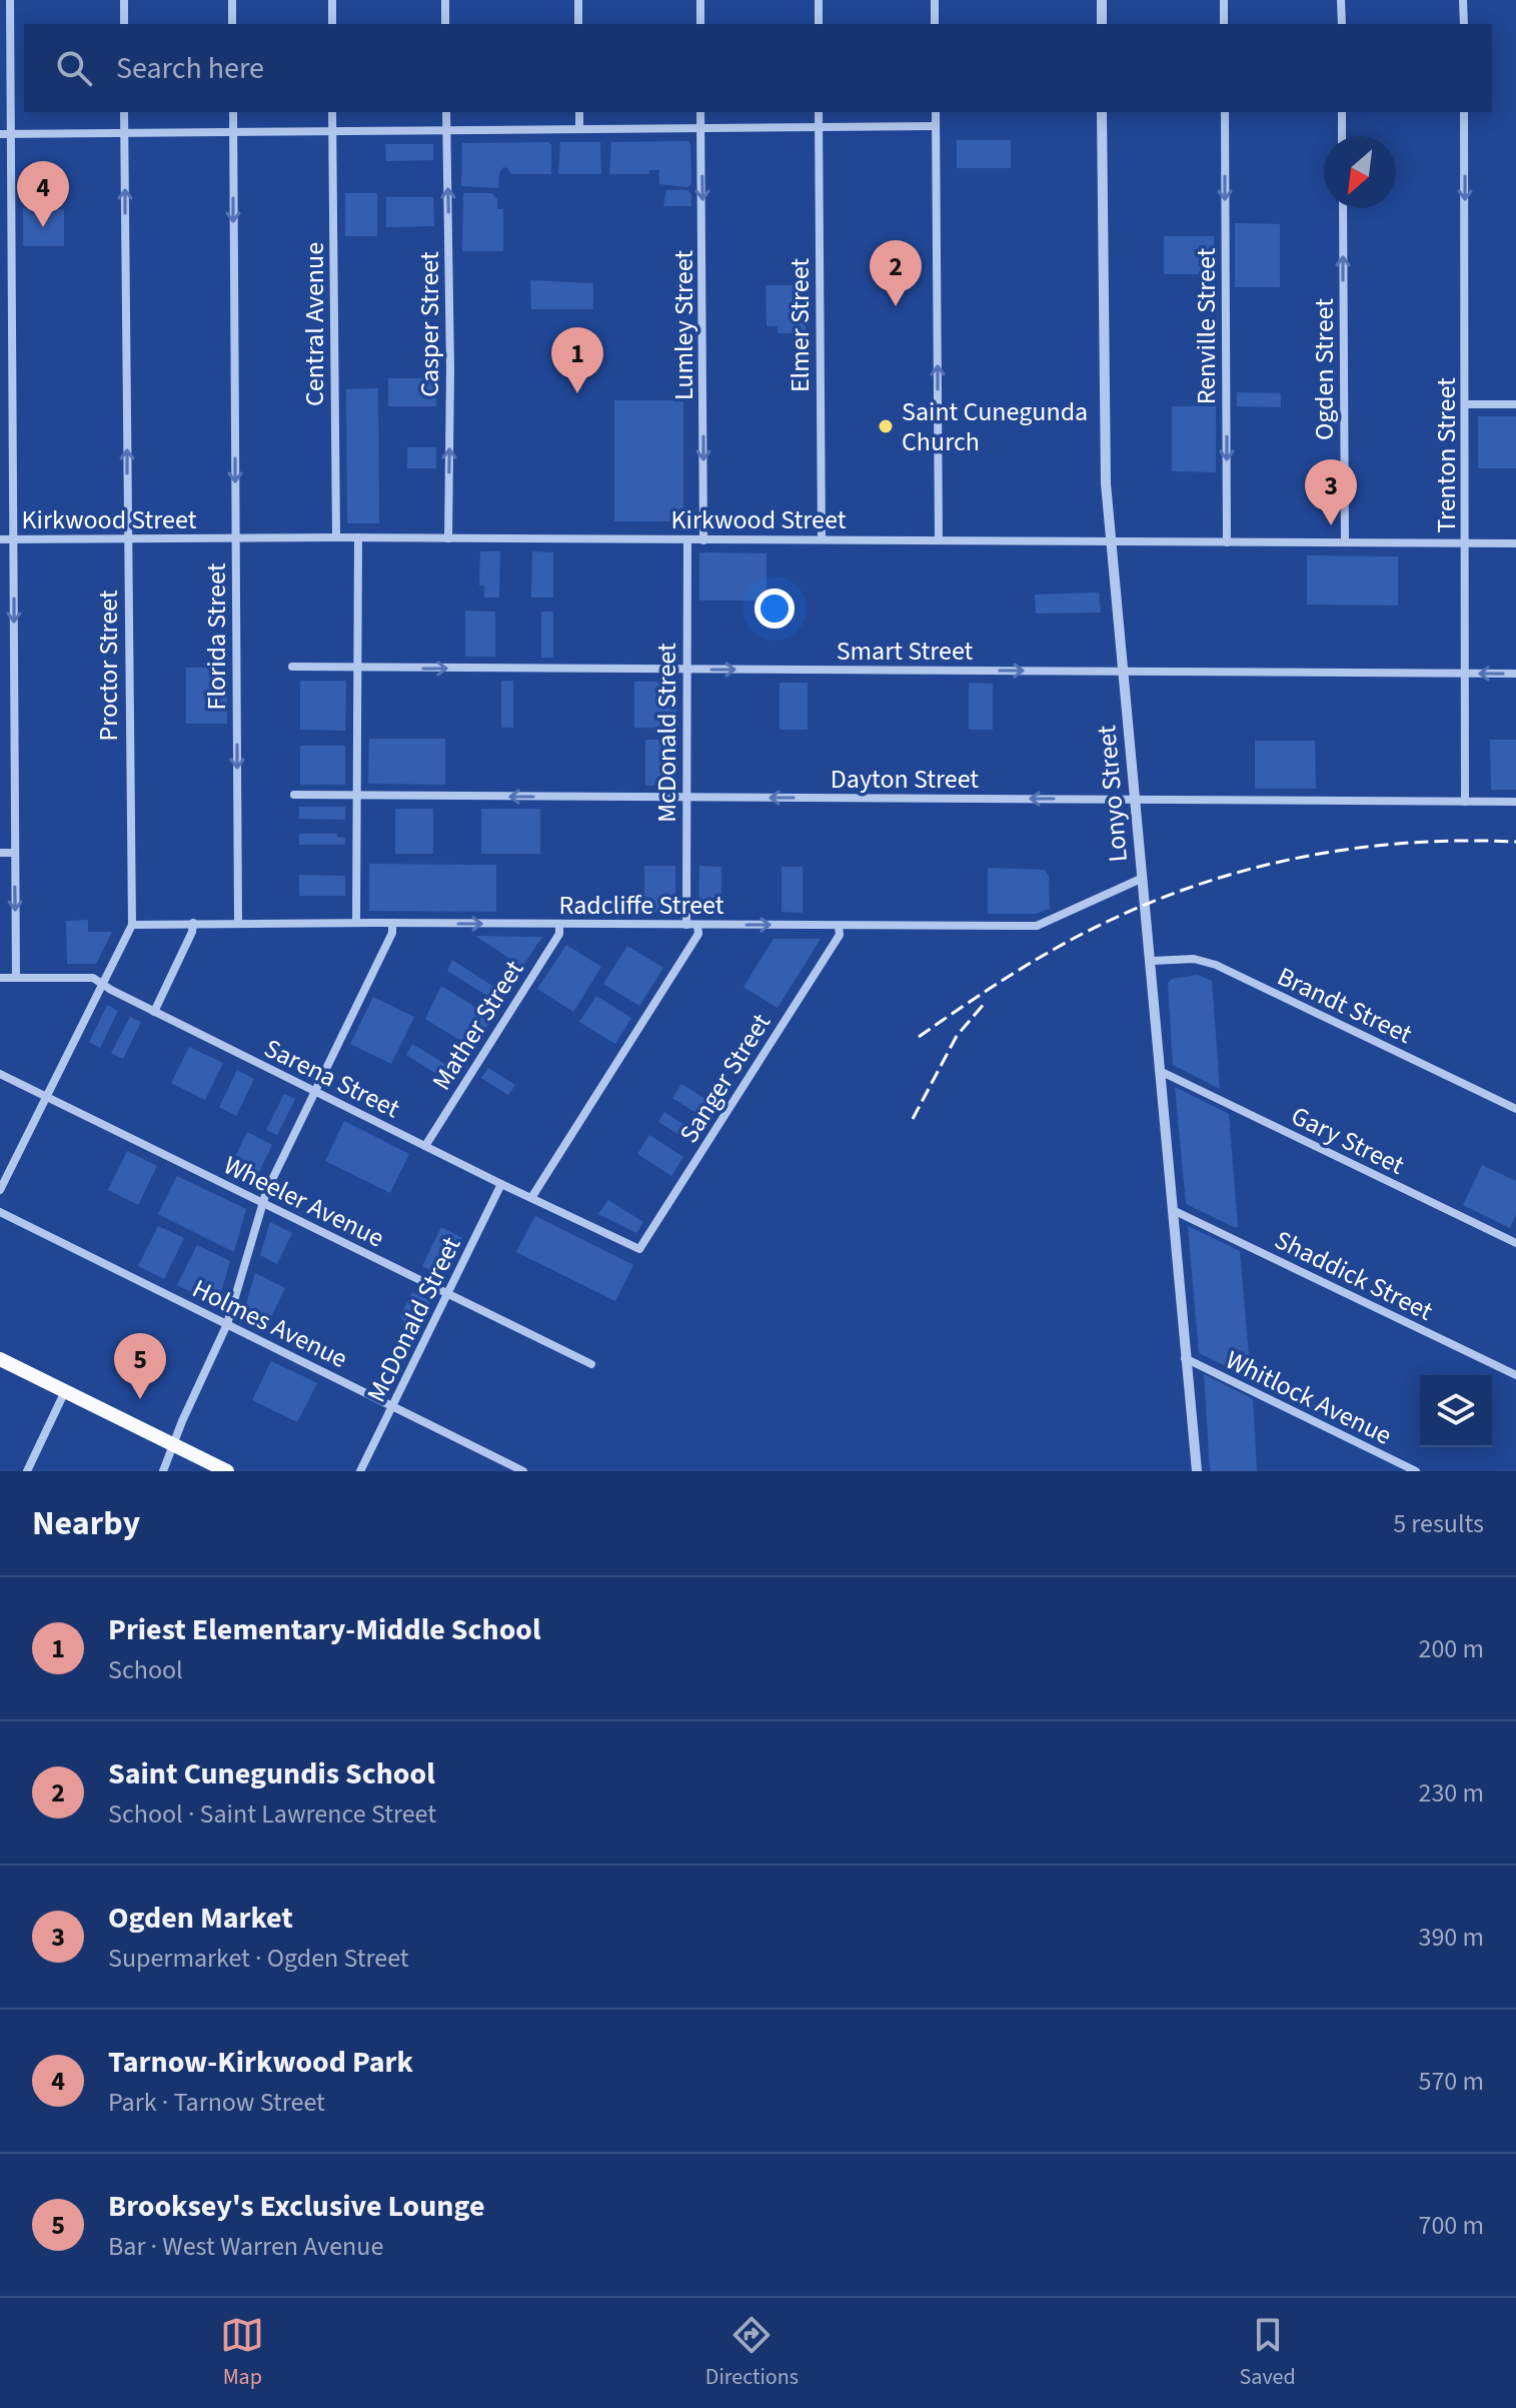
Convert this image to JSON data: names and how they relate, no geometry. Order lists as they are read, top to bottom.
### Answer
{
  "streets": {
    "street": [
      "Central Avenue",
      "Casper Street",
      "Lumley Street",
      "Elmer Street",
      "Renville Street",
      "Ogden Street",
      "Trenton Street",
      "Kirkwood Street",
      "Florida Street",
      "Smart Street",
      "Proctor Street",
      "McDonald Street",
      "Dayton Street",
      "Lonyo Street",
      "Radcliffe Street",
      "Brandt Street",
      "Mather Street",
      "Sarena Street",
      "Sanger Street",
      "Gary Street",
      "Wheeler Avenue",
      "Shaddick Street",
      "Holmes Avenue",
      "Whitlock Avenue"
    ]
  },
  "crossings": [
    ["Central Avenue", "Kirkwood Street"],
    ["Casper Street", "Kirkwood Street"],
    ["Lumley Street", "Kirkwood Street"],
    ["Elmer Street", "Kirkwood Street"],
    ["Renville Street", "Kirkwood Street"],
    ["Ogden Street", "Kirkwood Street"],
    ["Trenton Street", "Kirkwood Street"],
    ["Trenton Street", "Smart Street"],
    ["Trenton Street", "Dayton Street"],
    ["Kirkwood Street", "Florida Street"],
    ["Kirkwood Street", "Proctor Street"],
    ["Kirkwood Street", "McDonald Street"],
    ["Kirkwood Street", "Lonyo Street"],
    ["Florida Street", "Radcliffe Street"],
    ["Smart Street", "McDonald Street"],
    ["Smart Street", "Lonyo Street"],
    ["Proctor Street", "Radcliffe Street"],
    ["Proctor Street", "Sarena Street"],
    ["Proctor Street", "Wheeler Avenue"],
    ["McDonald Street", "Dayton Street"],
    ["McDonald Street", "Radcliffe Street"],
    ["McDonald Street", "Sarena Street"],
    ["McDonald Street", "Wheeler Avenue"],
    ["McDonald Street", "Holmes Avenue"],
    ["Dayton Street", "Lonyo Street"],
    ["Lonyo Street", "Radcliffe Street"],
    ["Lonyo Street", "Brandt Street"],
    ["Lonyo Street", "Gary Street"],
    ["Lonyo Street", "Shaddick Street"],
    ["Lonyo Street", "Whitlock Avenue"],
    ["Radcliffe Street", "Mather Street"],
    ["Radcliffe Street", "Sanger Street"],
    ["Mather Street", "Sarena Street"],
    ["Sarena Street", "Sanger Street"]
  ],
  "one_way": [
    "Casper Street",
    "Lumley Street",
    "Renville Street",
    "Ogden Street",
    "Trenton Street",
    "Florida Street",
    "Smart Street",
    "Proctor Street",
    "Dayton Street"
  ],
  "places": ["Saint Cunegunda Church"],
  "north": "bottom left",
  "page": {
    "search": "Search here",
    "pins": [
      "4",
      "2",
      "1",
      "3",
      "5"
    ],
    "heading": ["Nearby", "5 results"],
    "list": [
      {
        "mark": "1",
        "name": "Priest Elementary‑Middle School",
        "note": "School",
        "value": "200 m"
      },
      {
        "mark": "2",
        "name": "Saint Cunegundis School",
        "note": "School · Saint Lawrence Street",
        "value": "230 m"
      },
      {
        "mark": "3",
        "name": "Ogden Market",
        "note": "Supermarket · Ogden Street",
        "value": "390 m"
      },
      {
        "mark": "4",
        "name": "Tarnow-Kirkwood Park",
        "note": "Park · Tarnow Street",
        "value": "570 m"
      },
      {
        "mark": "5",
        "name": "Brooksey's Exclusive Lounge",
        "note": "Bar · West Warren Avenue",
        "value": "700 m"
      }
    ],
    "nav": ["Map", "Directions", "Saved"]
  }
}
